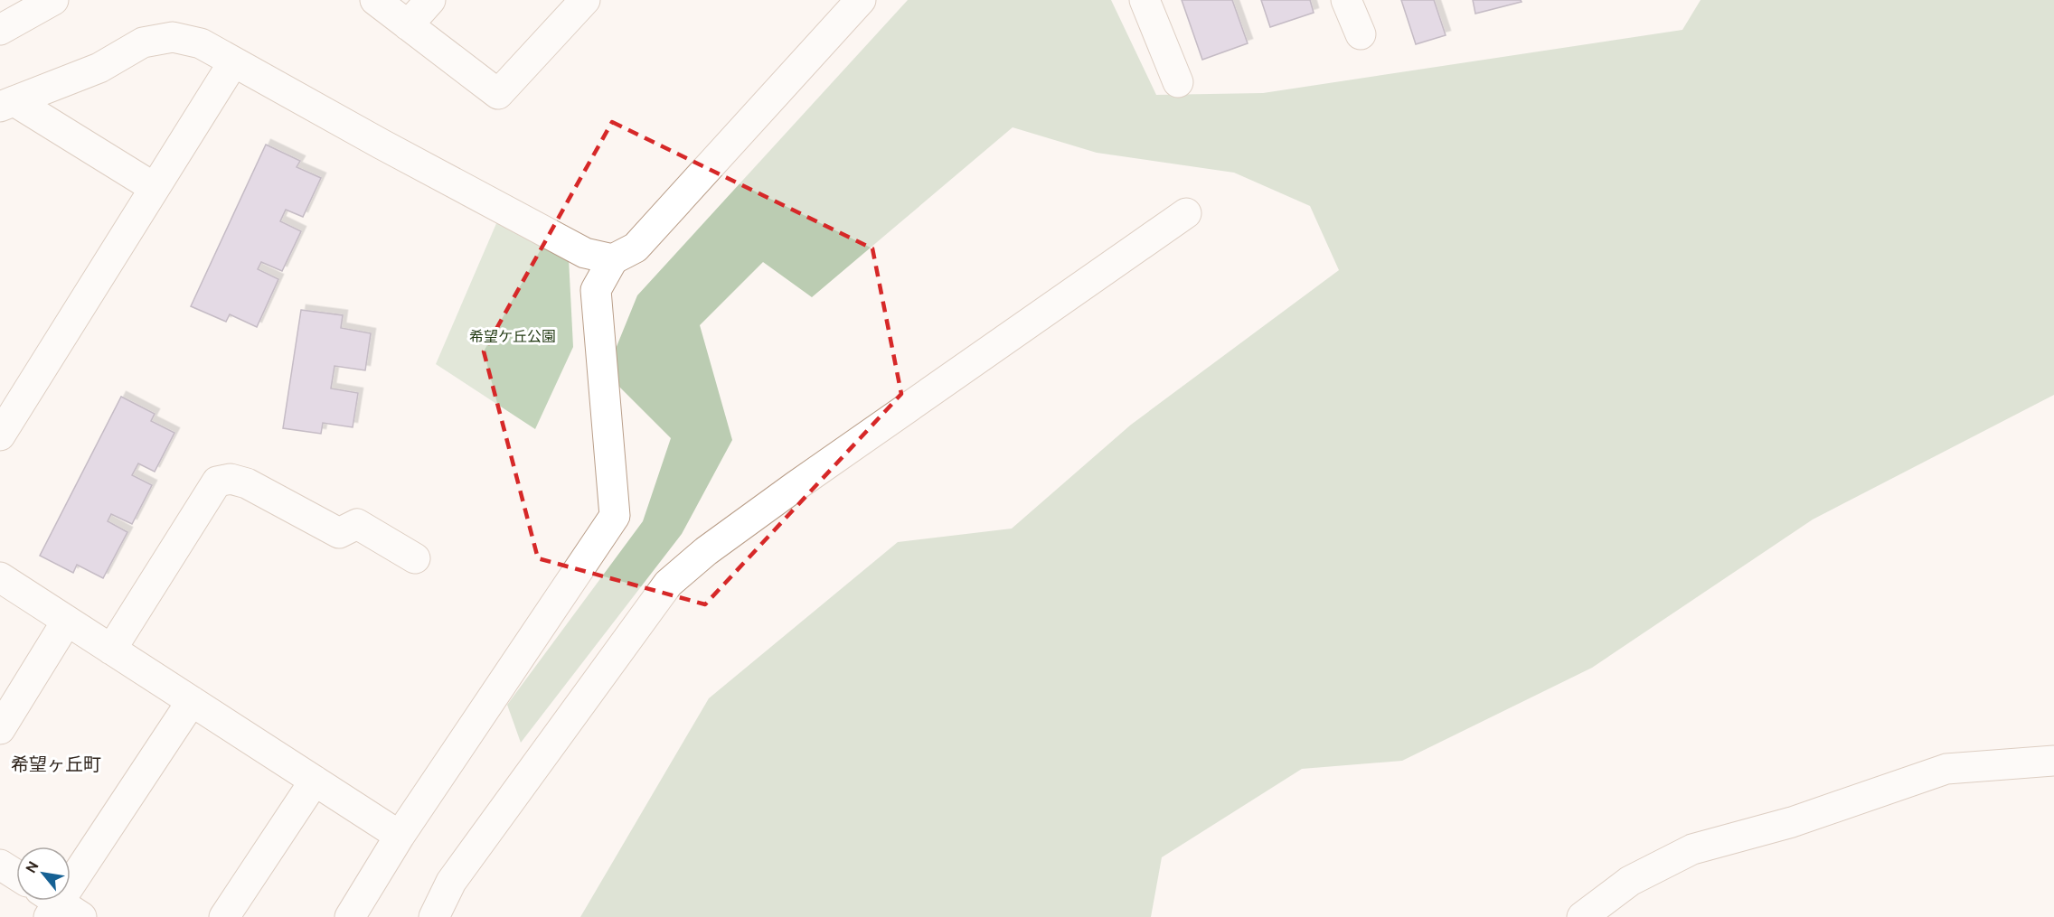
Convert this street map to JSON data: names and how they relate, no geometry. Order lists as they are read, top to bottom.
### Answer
{
  "districts": ["希望ヶ丘町"],
  "parks": ["希望ケ丘公園"],
  "north": "top left"
}
